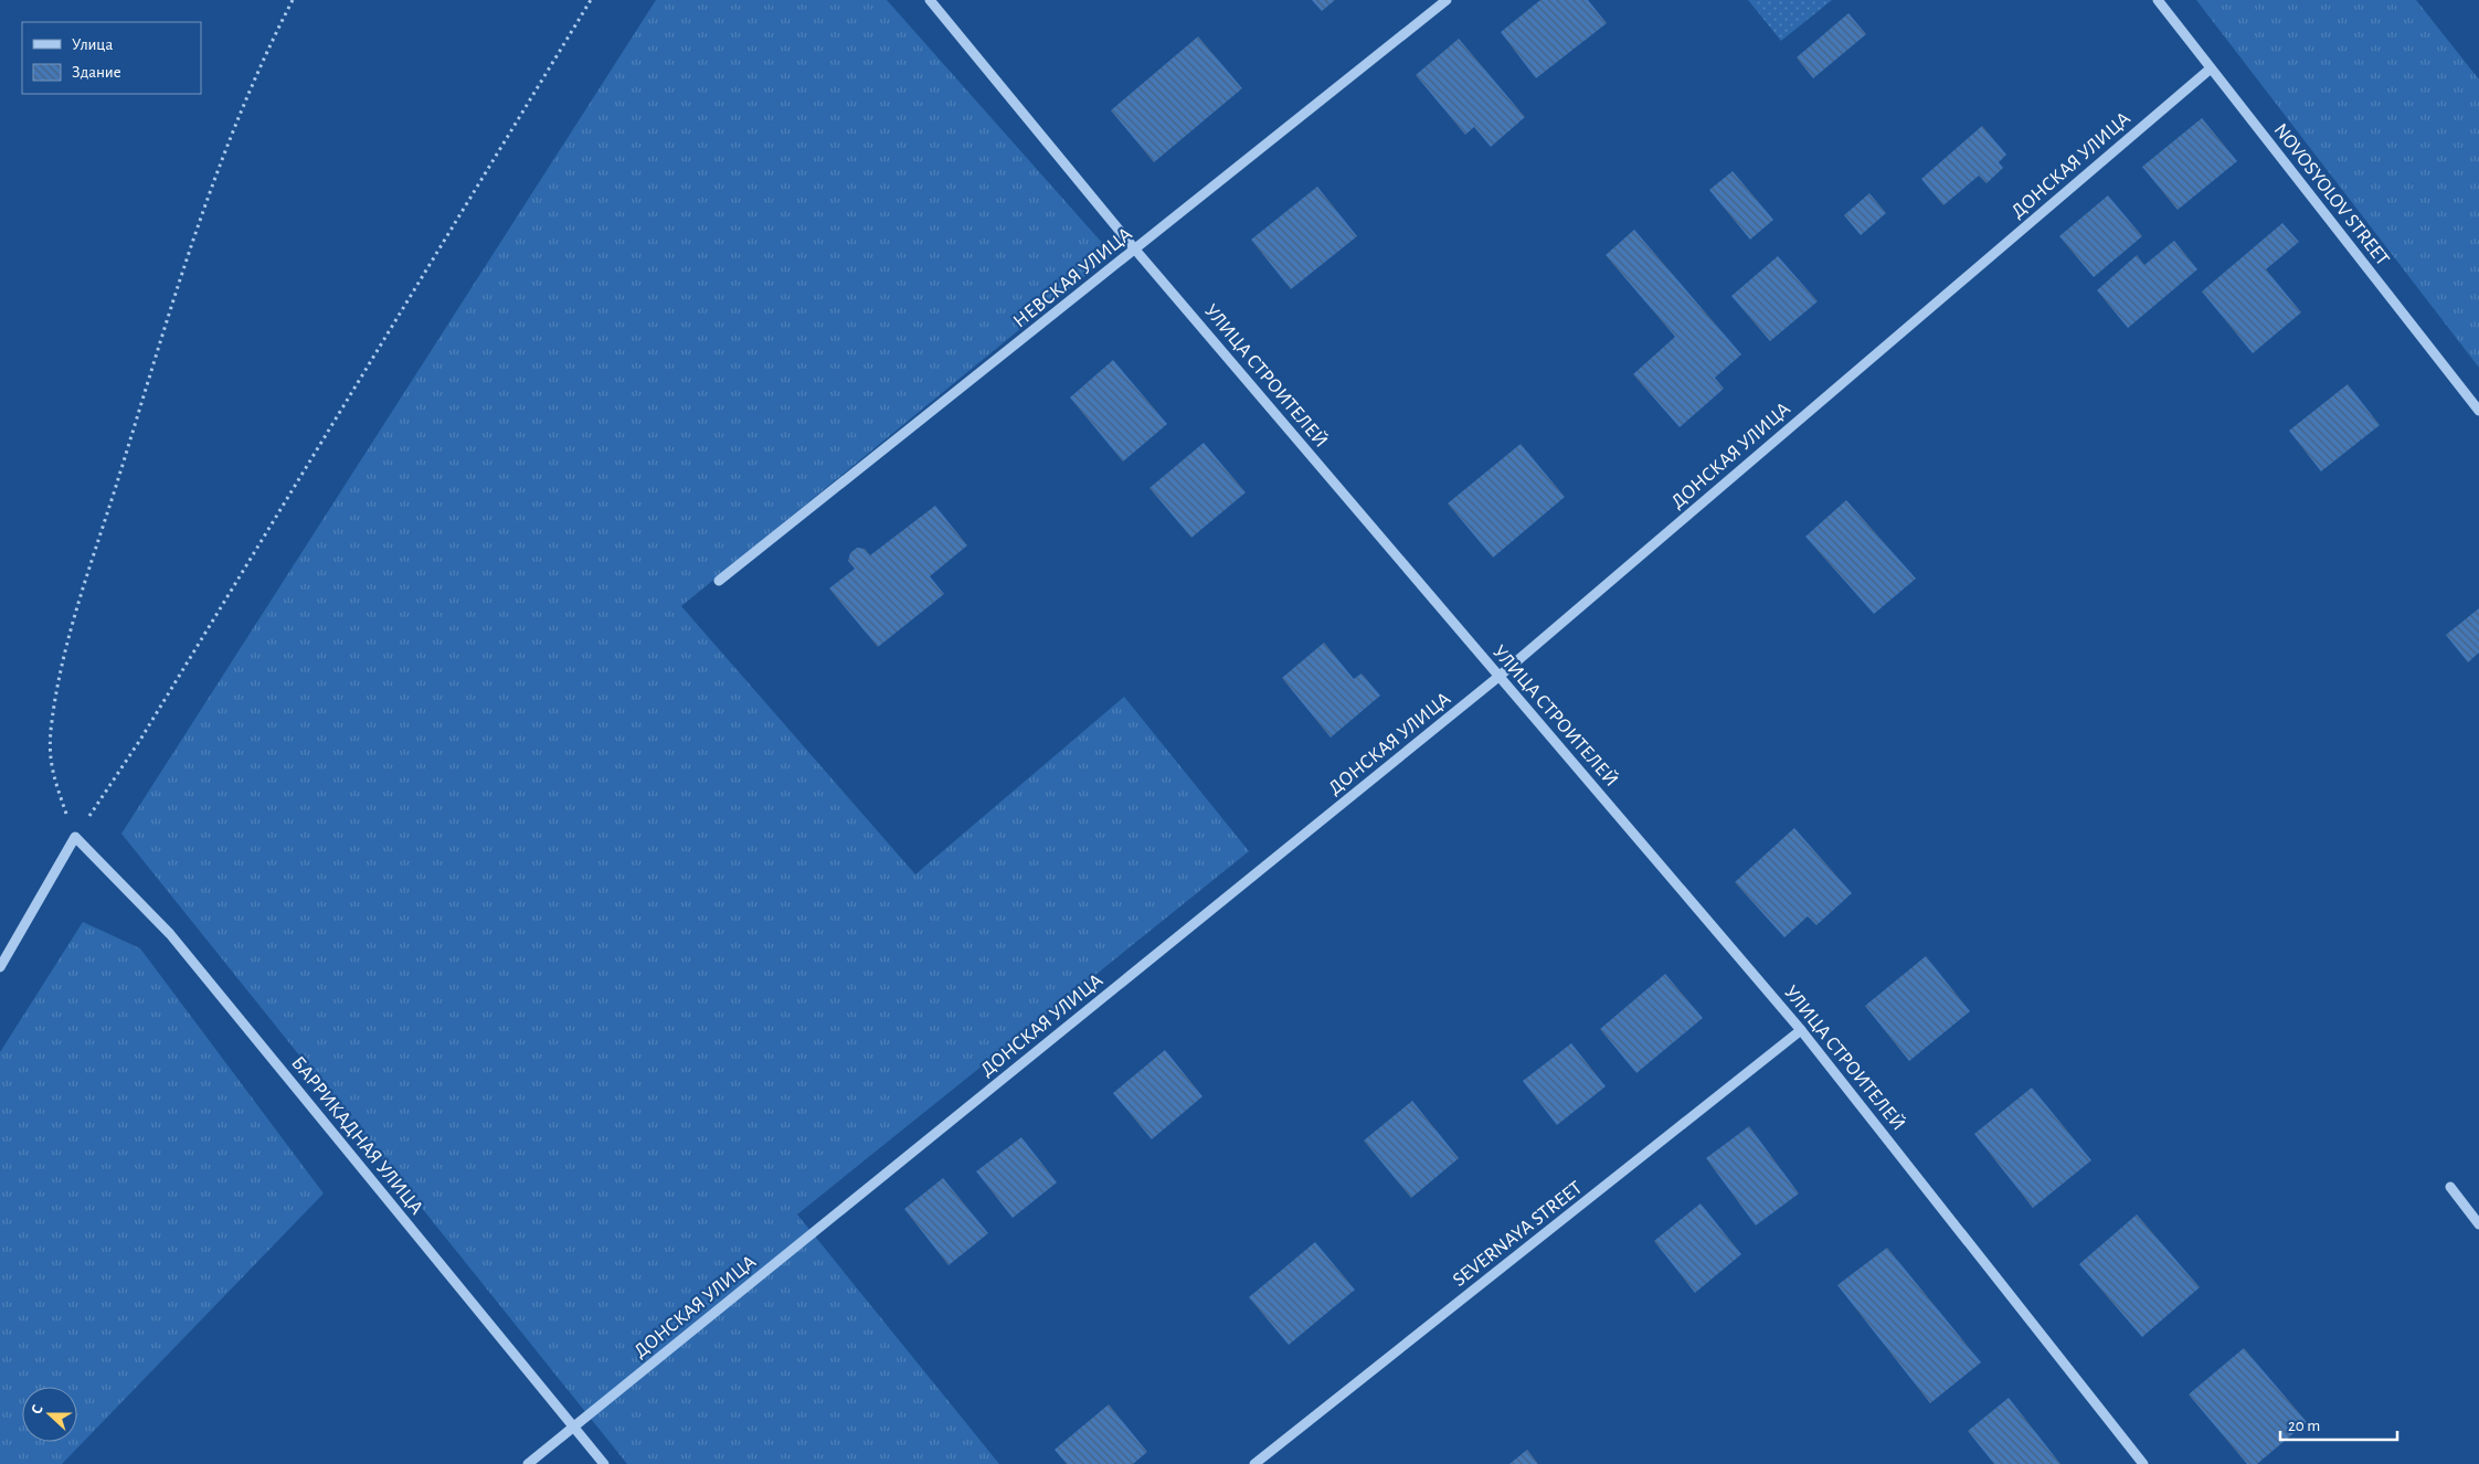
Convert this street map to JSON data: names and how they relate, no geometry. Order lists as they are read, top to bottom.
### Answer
{
  "streets": {
    "street": [
      "ДОНСКАЯ УЛИЦА",
      "NOVOSYOLOV STREET",
      "НЕВСКАЯ УЛИЦА",
      "УЛИЦА СТРОИТЕЛЕЙ",
      "БАРРИКАДНАЯ УЛИЦА",
      "SEVERNAYA STREET"
    ]
  },
  "crossings": [
    ["ДОНСКАЯ УЛИЦА", "NOVOSYOLOV STREET"],
    ["ДОНСКАЯ УЛИЦА", "УЛИЦА СТРОИТЕЛЕЙ"],
    ["ДОНСКАЯ УЛИЦА", "БАРРИКАДНАЯ УЛИЦА"],
    ["НЕВСКАЯ УЛИЦА", "УЛИЦА СТРОИТЕЛЕЙ"],
    ["УЛИЦА СТРОИТЕЛЕЙ", "SEVERNAYA STREET"]
  ],
  "legend": ["Улица", "Здание"],
  "scale_bar": "20 m",
  "north": "left"
}
